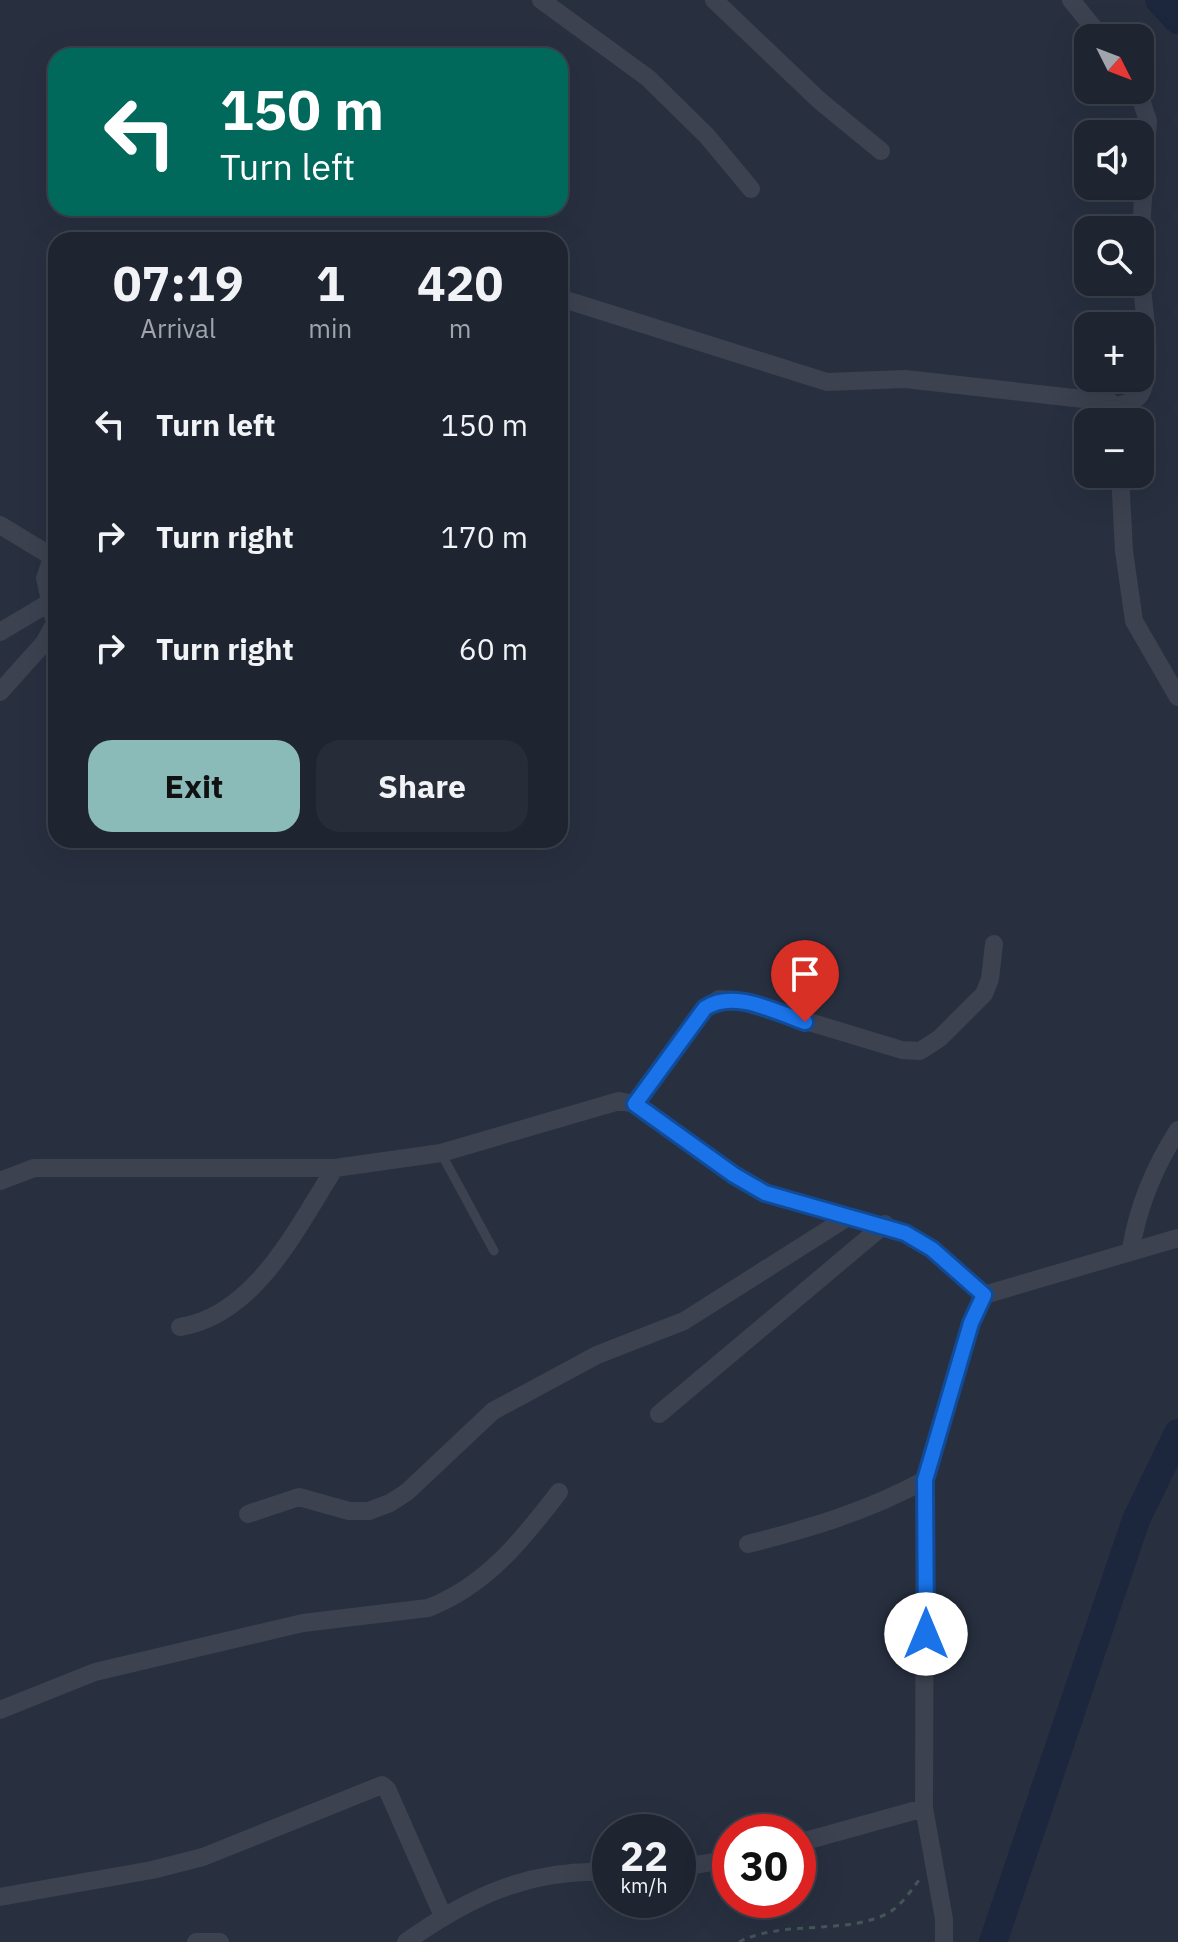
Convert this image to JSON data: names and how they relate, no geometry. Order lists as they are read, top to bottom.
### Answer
{
  "north": "bottom right",
  "page": {
    "map_buttons": ["+", "−"],
    "turn": ["150 m", "Turn left"],
    "eta": [
      "07:19",
      "Arrival",
      "1",
      "min",
      "420",
      "m"
    ],
    "list": [
      {
        "name": "Turn left",
        "value": "150 m"
      },
      {
        "name": "Turn right",
        "value": "170 m"
      },
      {
        "name": "Turn right",
        "value": "60 m"
      }
    ],
    "buttons": ["Exit", "Share"],
    "speed": "22 km/h",
    "limit": "30"
  }
}
